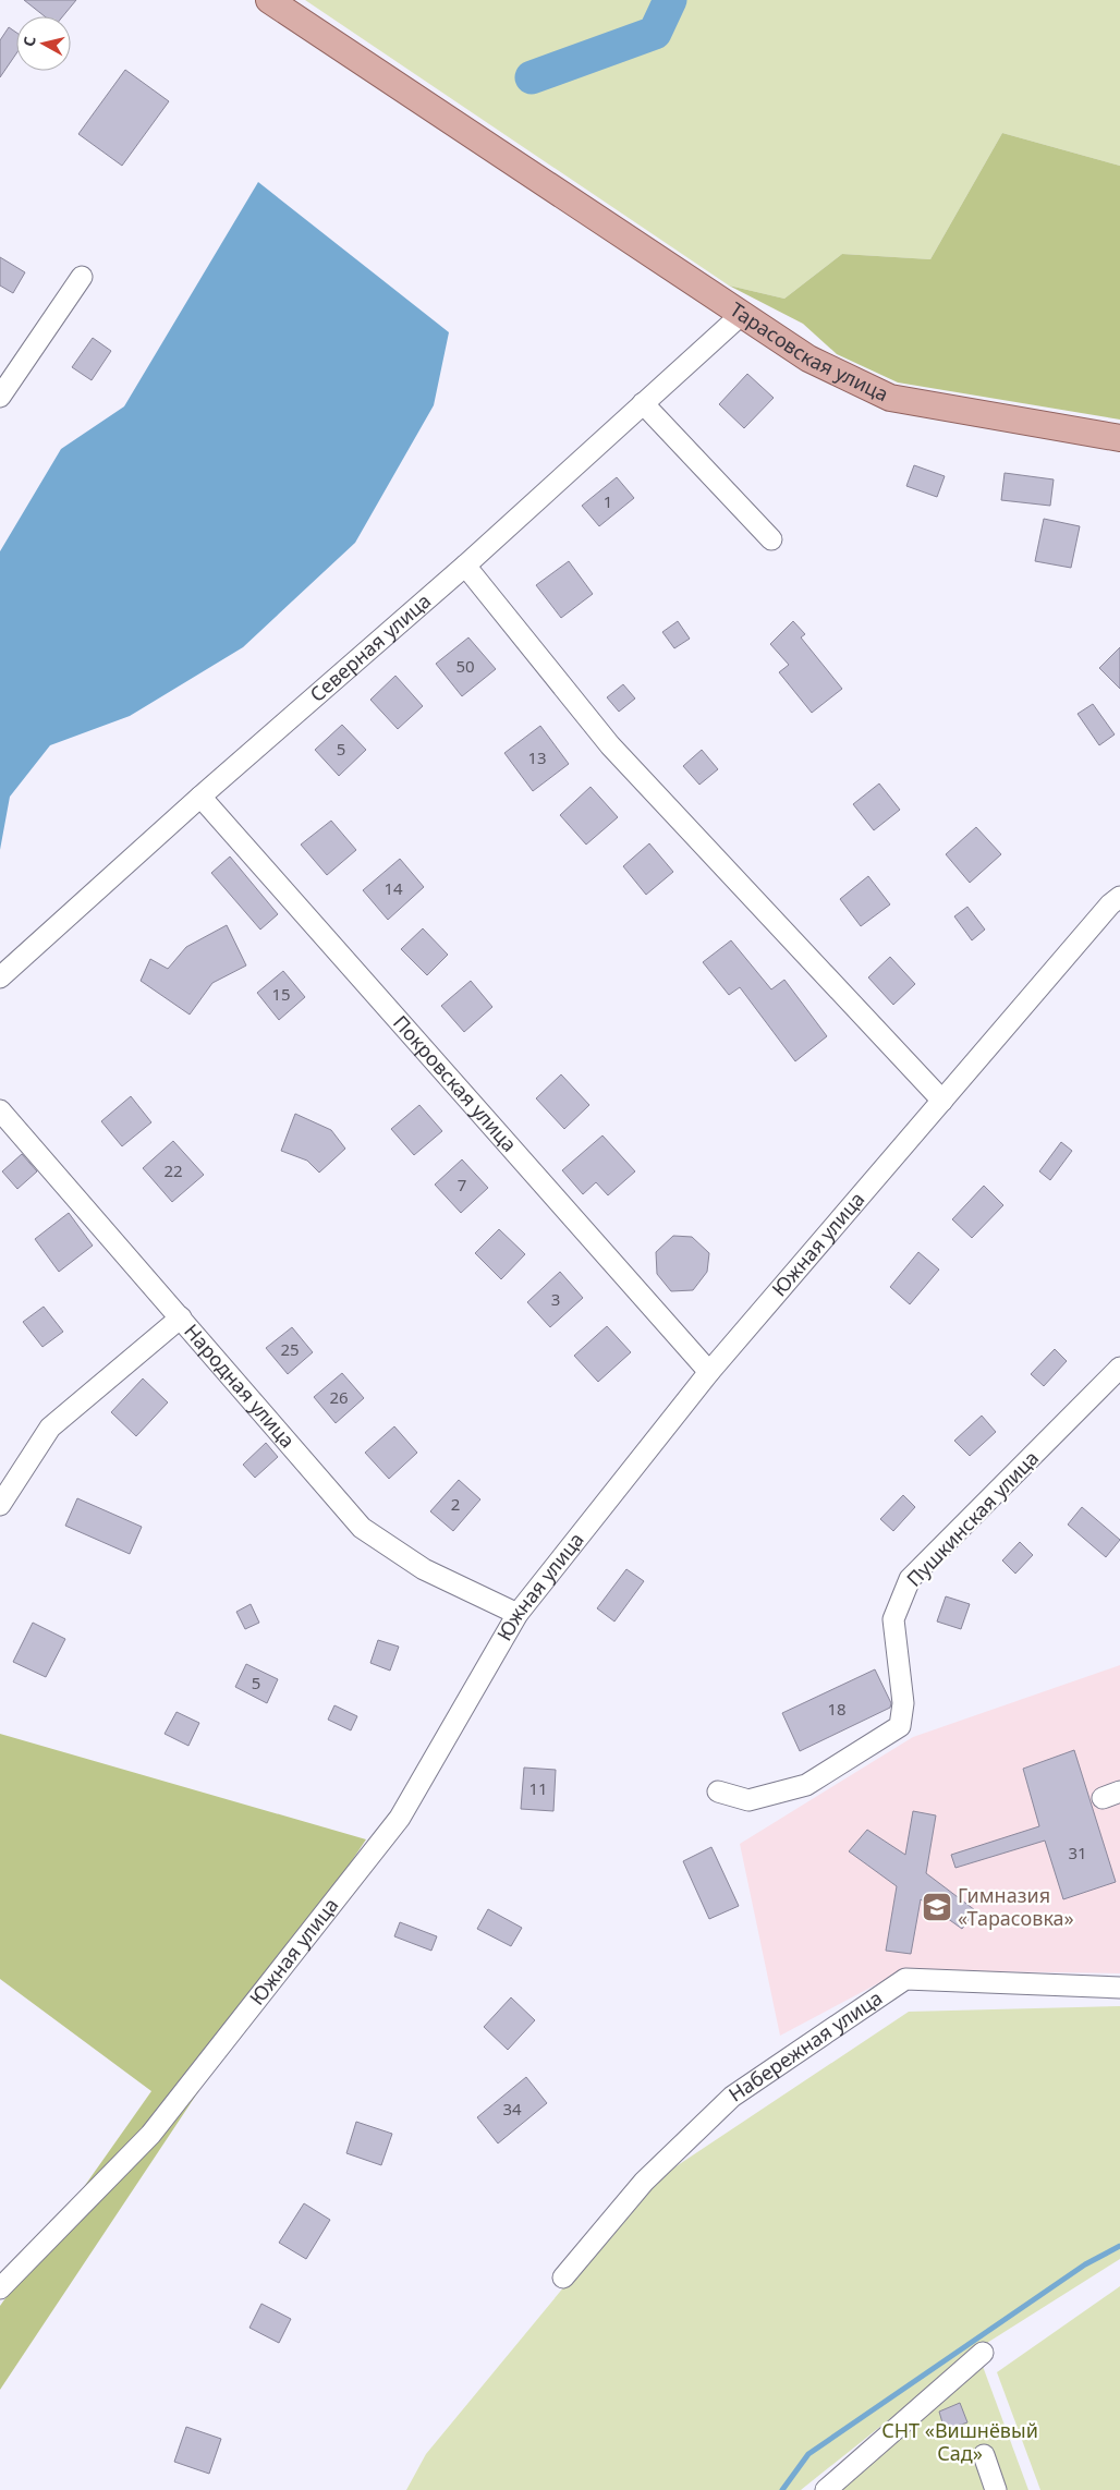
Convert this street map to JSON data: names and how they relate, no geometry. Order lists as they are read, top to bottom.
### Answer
{
  "streets": {
    "main road": ["Тарасовская улица"],
    "street": [
      "Северная улица",
      "Покровская улица",
      "Южная улица",
      "Народная улица",
      "Пушкинская улица",
      "Набережная улица"
    ]
  },
  "crossings": [
    ["Тарасовская улица", "Северная улица"],
    ["Северная улица", "Покровская улица"],
    ["Покровская улица", "Южная улица"],
    ["Южная улица", "Народная улица"]
  ],
  "parks": ["СНТ «Вишнёвый Сад»"],
  "places": {
    "school or university": ["Гимназия «Тарасовка»"]
  },
  "house_numbers": [
    "1",
    "50",
    "5",
    "13",
    "14",
    "15",
    "22",
    "7",
    "3",
    "25",
    "26",
    "2",
    "5",
    "18",
    "11",
    "31",
    "34"
  ],
  "north": "left"
}
